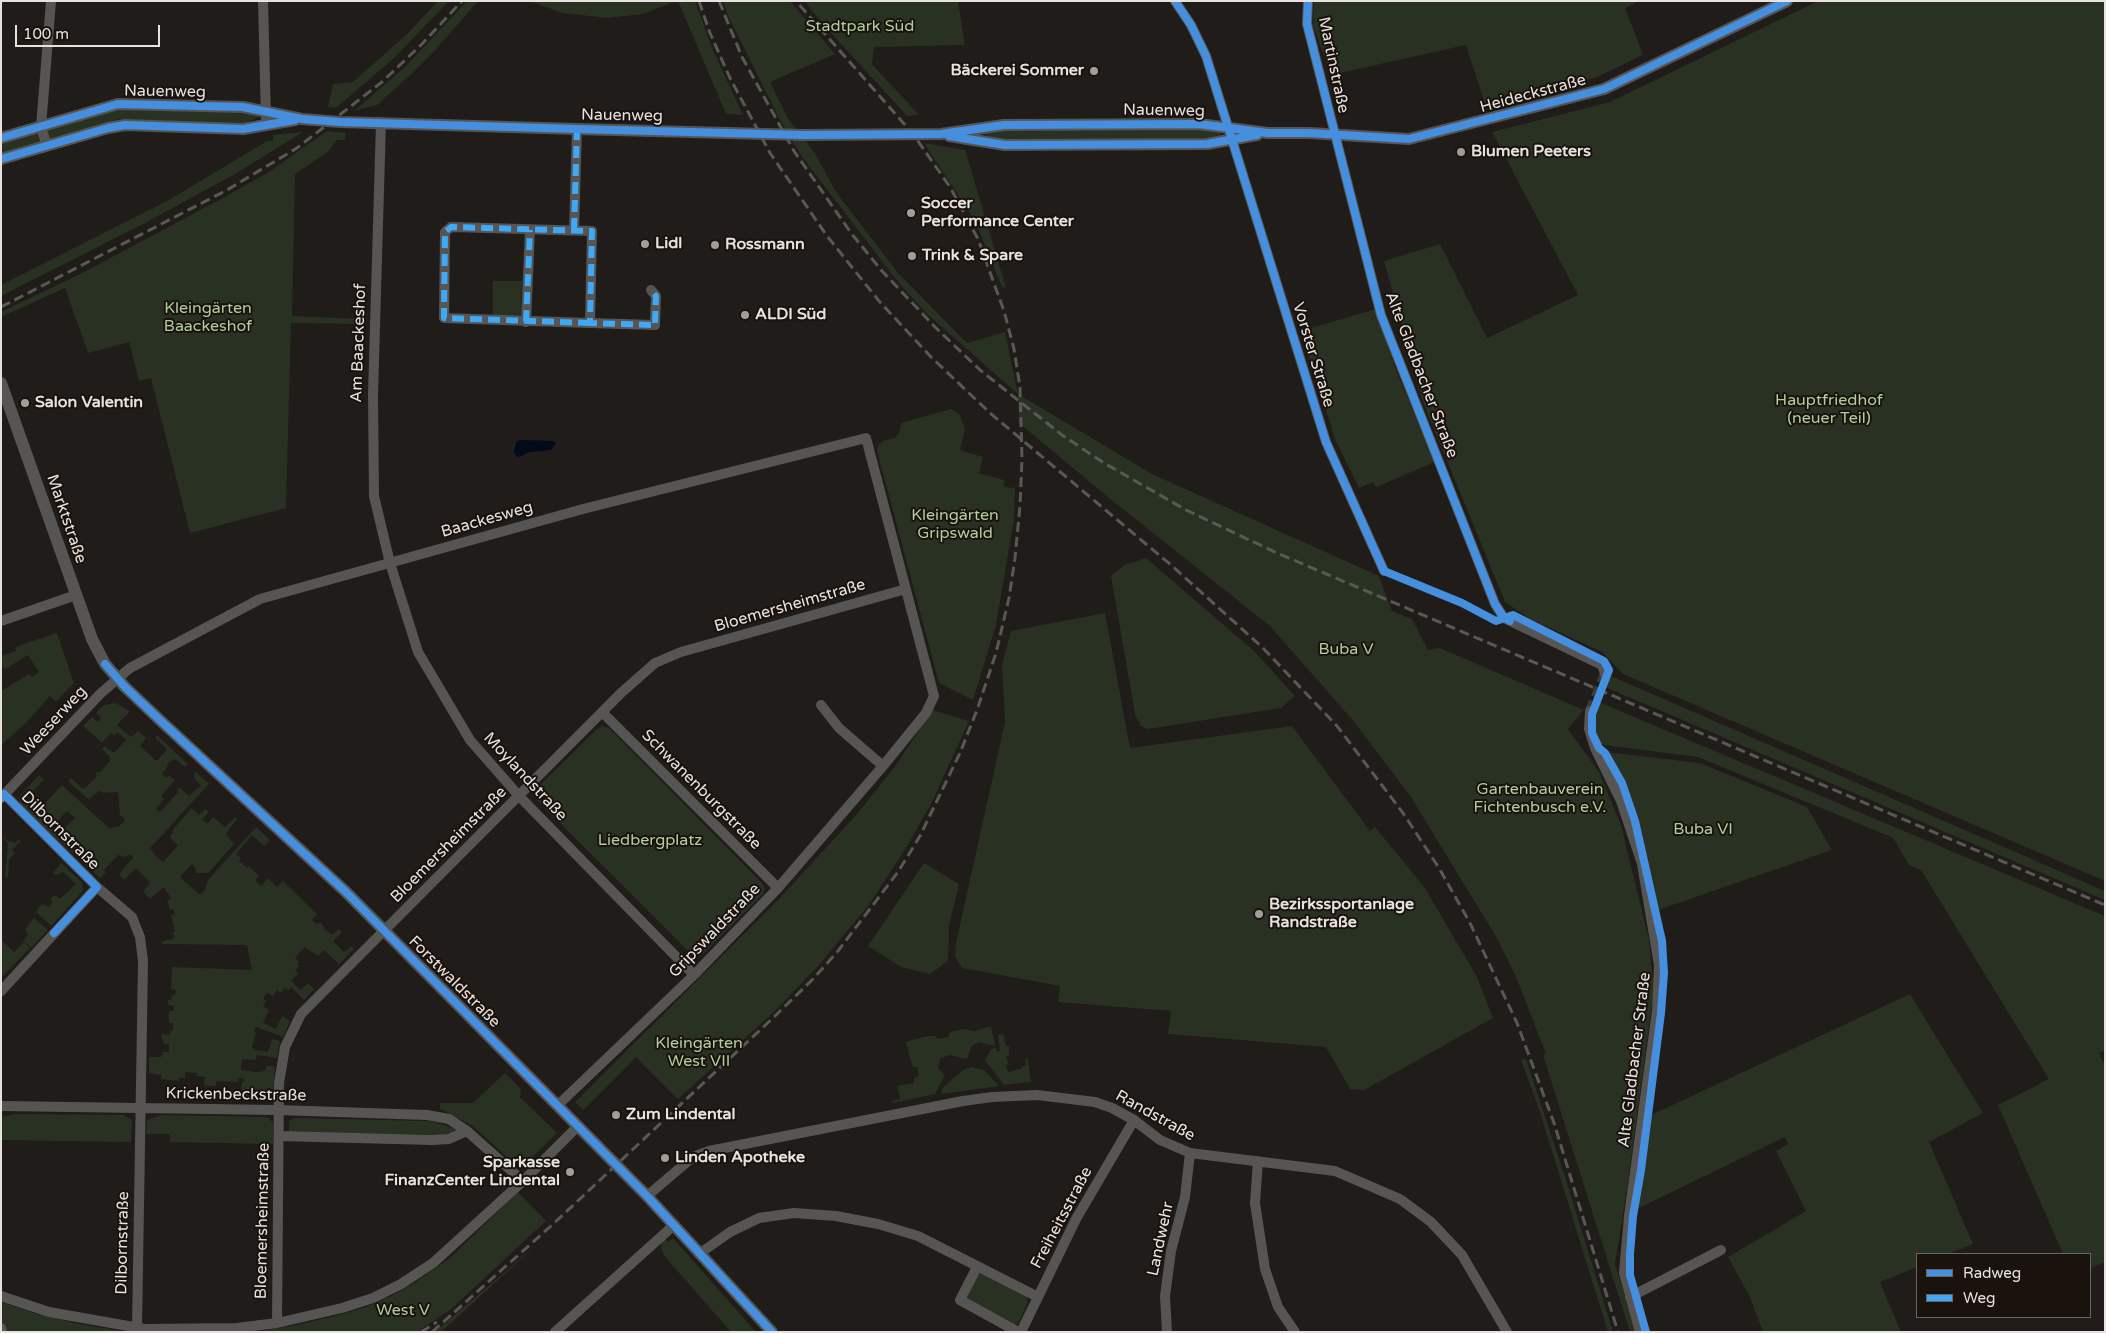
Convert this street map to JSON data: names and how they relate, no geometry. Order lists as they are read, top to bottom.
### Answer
{
  "streets": {
    "street": [
      "Martinstraße",
      "Nauenweg",
      "Heideckstraße",
      "Am Baackeshof",
      "Vorster Straße",
      "Alte Gladbacher Straße",
      "Marktstraße",
      "Baackesweg",
      "Bloemersheimstraße",
      "Weeserweg",
      "Moylandstraße",
      "Schwanenburgstraße",
      "Dilbornstraße",
      "Gripswaldstraße",
      "Forstwaldstraße",
      "Krickenbeckstraße",
      "Randstraße",
      "Freiheitsstraße",
      "Landwehr"
    ]
  },
  "crossings": [
    ["Martinstraße", "Heideckstraße"],
    ["Martinstraße", "Alte Gladbacher Straße"],
    ["Nauenweg", "Heideckstraße"],
    ["Nauenweg", "Am Baackeshof"],
    ["Nauenweg", "Vorster Straße"],
    ["Heideckstraße", "Alte Gladbacher Straße"],
    ["Am Baackeshof", "Baackesweg"],
    ["Am Baackeshof", "Moylandstraße"],
    ["Marktstraße", "Forstwaldstraße"],
    ["Baackesweg", "Weeserweg"],
    ["Baackesweg", "Moylandstraße"],
    ["Baackesweg", "Gripswaldstraße"],
    ["Bloemersheimstraße", "Moylandstraße"],
    ["Bloemersheimstraße", "Schwanenburgstraße"],
    ["Bloemersheimstraße", "Gripswaldstraße"],
    ["Bloemersheimstraße", "Forstwaldstraße"],
    ["Bloemersheimstraße", "Krickenbeckstraße"],
    ["Weeserweg", "Dilbornstraße"],
    ["Weeserweg", "Forstwaldstraße"],
    ["Moylandstraße", "Gripswaldstraße"],
    ["Schwanenburgstraße", "Gripswaldstraße"],
    ["Dilbornstraße", "Krickenbeckstraße"],
    ["Gripswaldstraße", "Forstwaldstraße"],
    ["Forstwaldstraße", "Randstraße"],
    ["Randstraße", "Freiheitsstraße"],
    ["Randstraße", "Landwehr"]
  ],
  "parks": [
    "Stadtpark Süd",
    "Kleingärten Baackeshof",
    "Hauptfriedhof (neuer Teil)",
    "Kleingärten Gripswald",
    "Buba V",
    "Gartenbauverein Fichtenbusch e.V.",
    "Buba VI",
    "Liedbergplatz",
    "Kleingärten West VII",
    "West V"
  ],
  "places": [
    "Bäckerei Sommer",
    "Blumen Peeters",
    "Soccer Performance Center",
    "Lidl",
    "Rossmann",
    "Trink & Spare",
    "ALDI Süd",
    "Salon Valentin",
    "Bezirkssportanlage Randstraße",
    "Zum Lindental",
    "Linden Apotheke",
    "Sparkasse FinanzCenter Lindental"
  ],
  "legend": ["Radweg", "Weg"],
  "scale_bar": "100 m"
}
